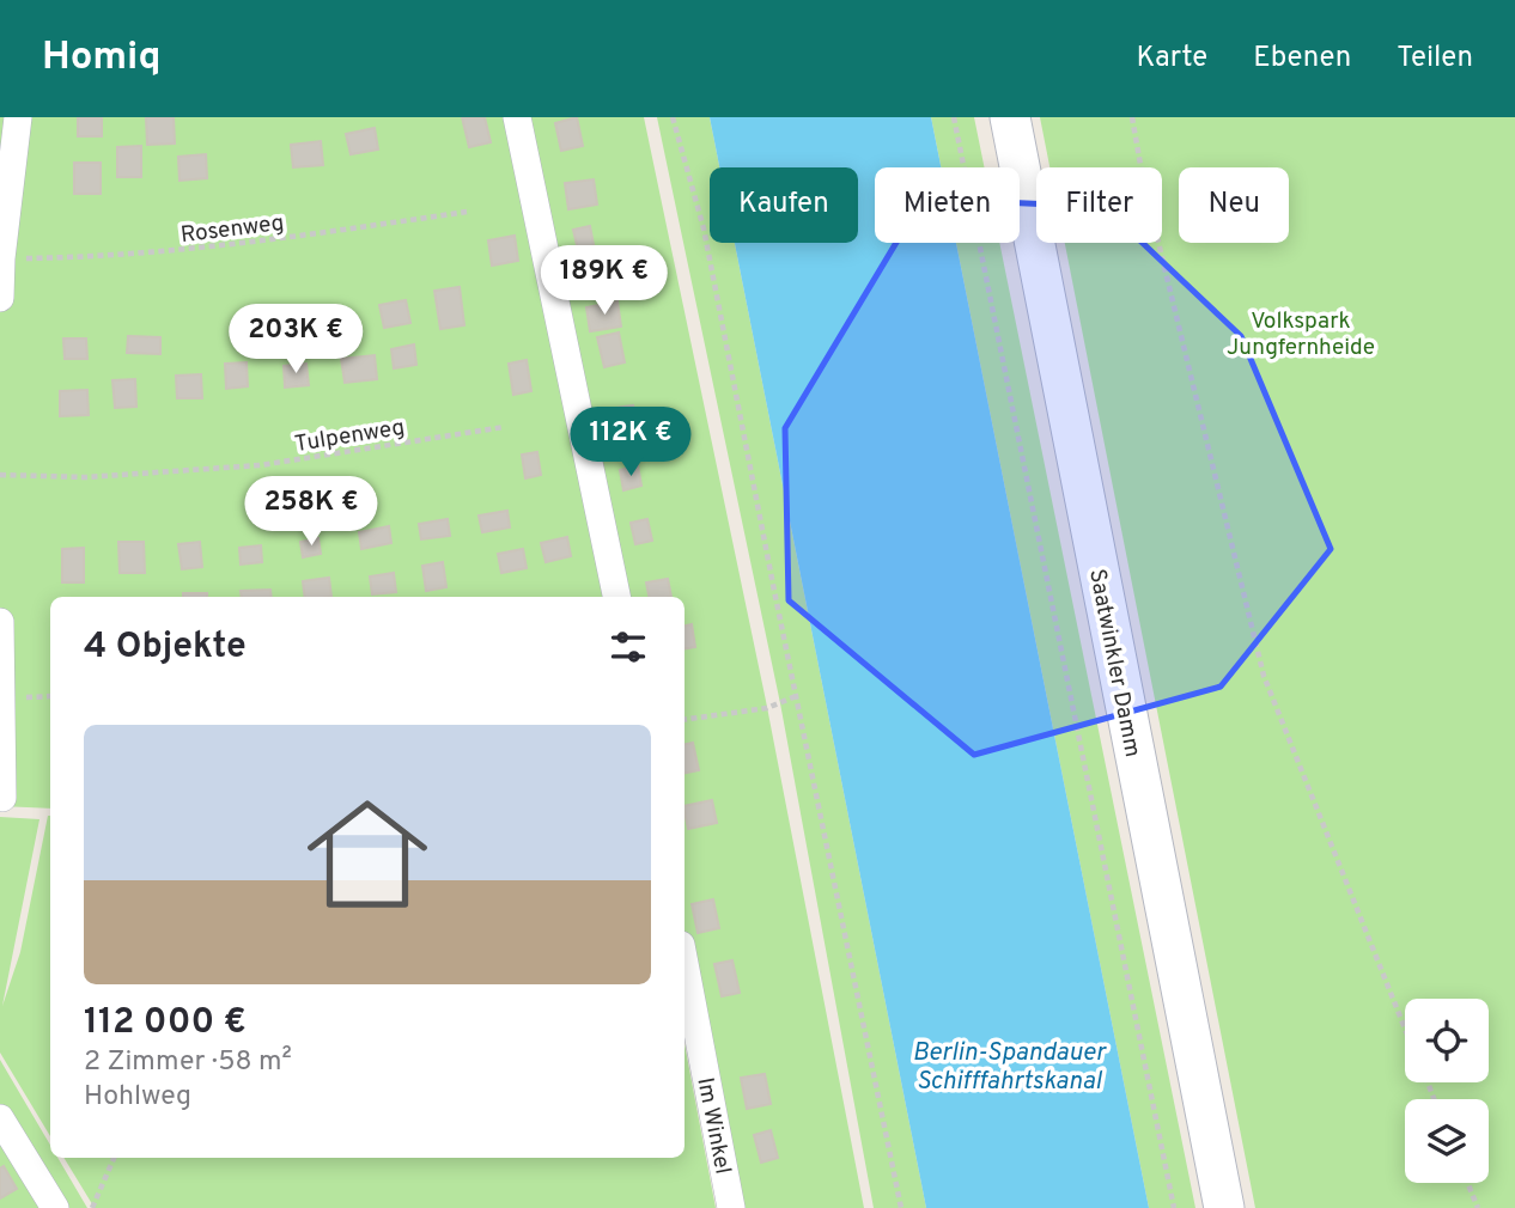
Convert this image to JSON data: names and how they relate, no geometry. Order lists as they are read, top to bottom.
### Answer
{
  "streets": {
    "main road": ["Saatwinkler Damm"],
    "street": ["Im Winkel"],
    "path": ["Rosenweg", "Tulpenweg"]
  },
  "water": ["Berlin-Spandauer Schifffahrtskanal"],
  "parks": ["Volkspark Jungfernheide"],
  "page": {
    "header": "Homiq",
    "nav": ["Karte", "Ebenen", "Teilen"],
    "chip": [
      "Kaufen",
      "Mieten",
      "Filter",
      "Neu"
    ],
    "price": [
      "189K €",
      "203K €",
      "112K €",
      "258K €"
    ],
    "heading": "4 Objekte",
    "list": [
      {
        "name": "112 000 €",
        "note": "2 Zimmer · 58 m² · Hohlweg"
      }
    ]
  }
}
